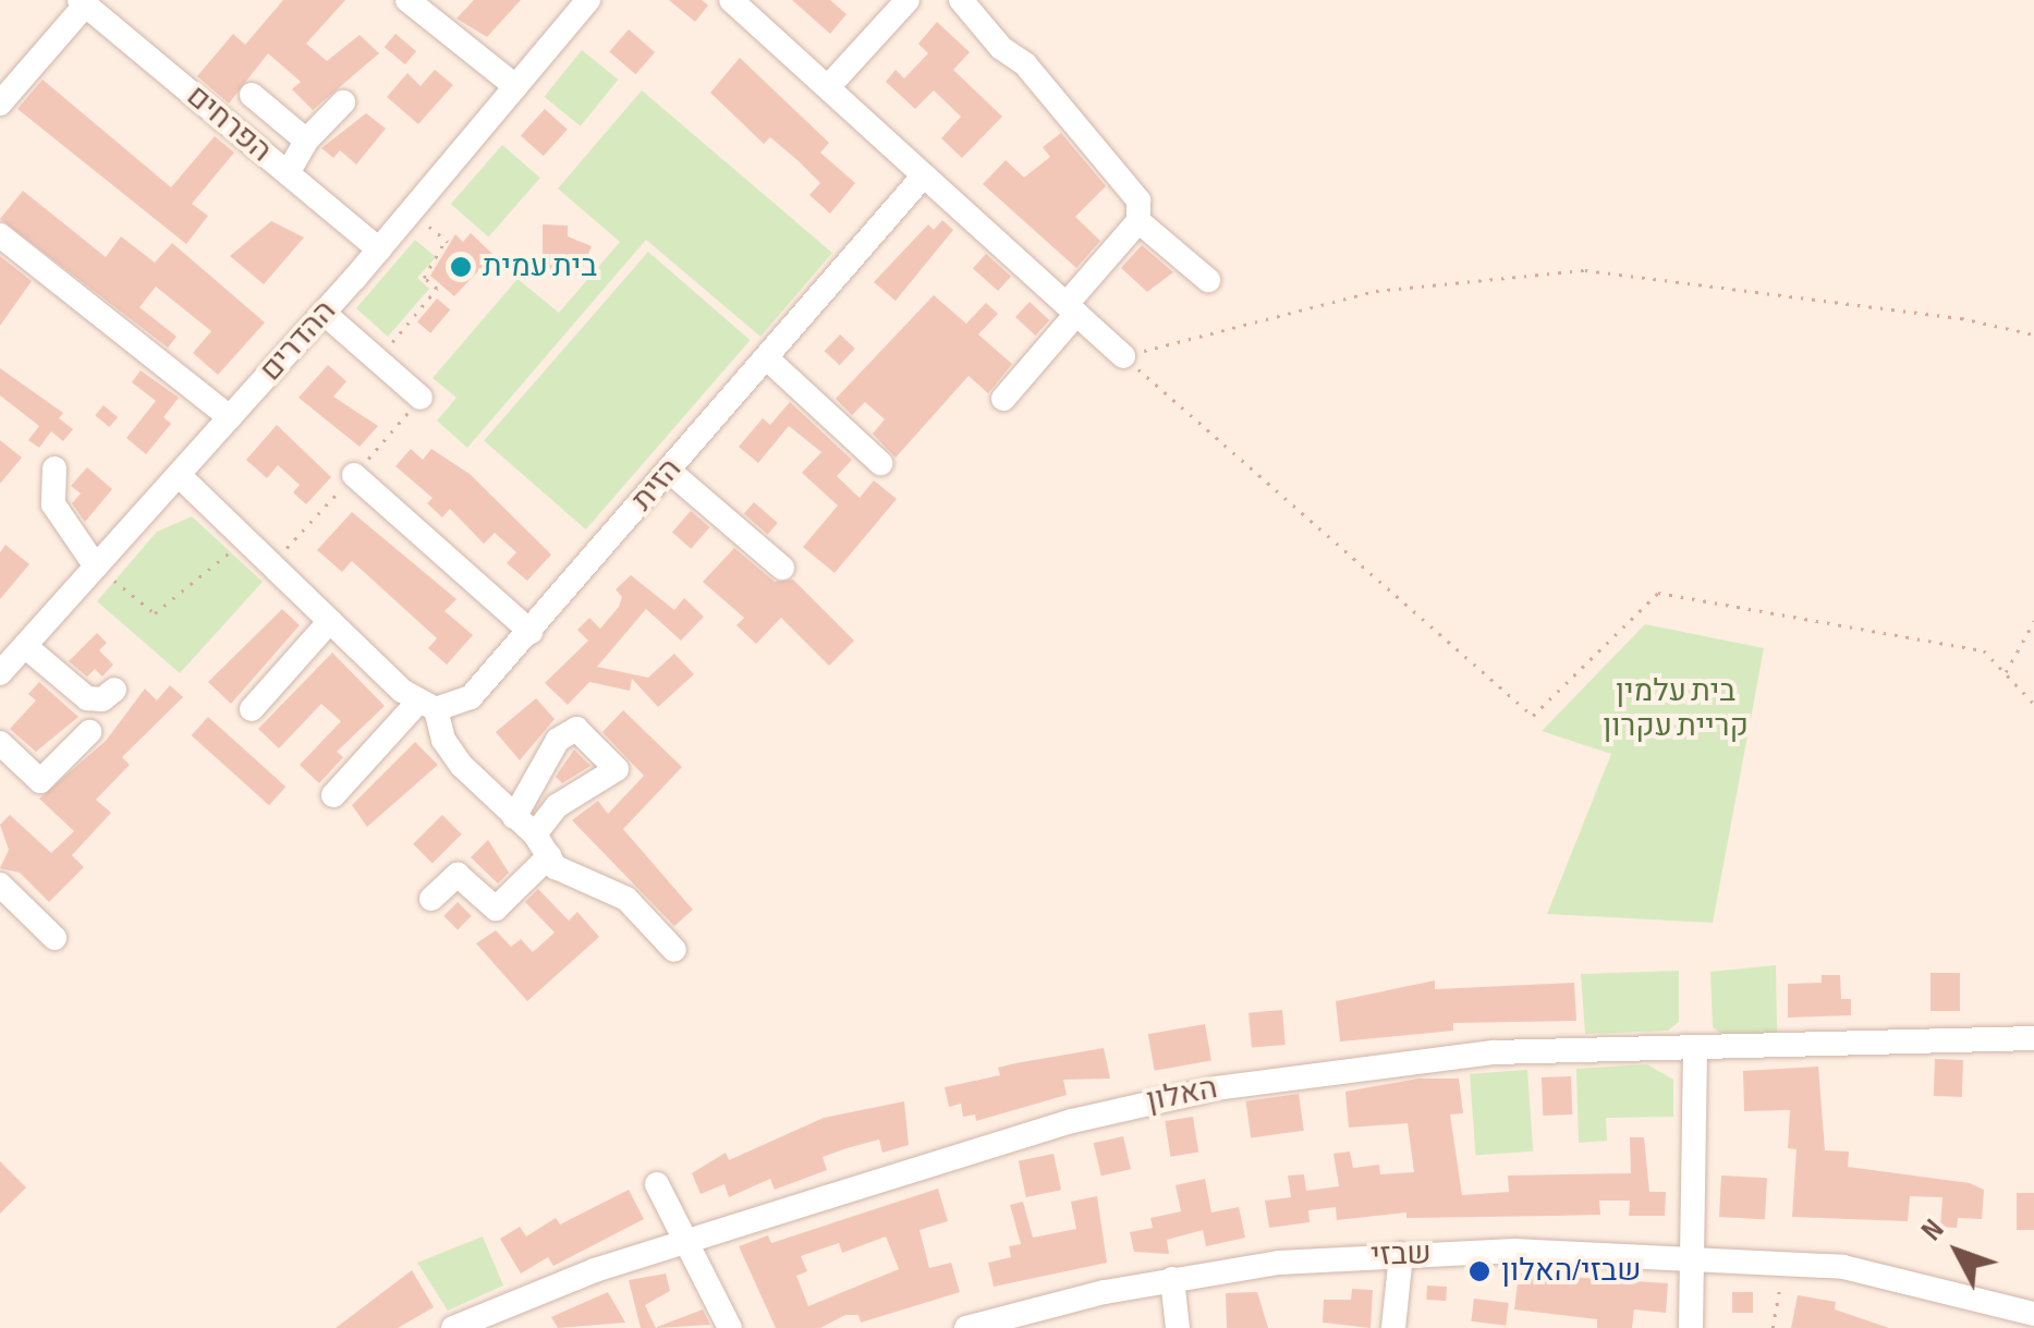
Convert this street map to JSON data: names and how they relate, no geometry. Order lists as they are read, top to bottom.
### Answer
{
  "streets": {
    "street": [
      "הפרחים",
      "ההדרים",
      "הזית",
      "האלון",
      "שבזי"
    ]
  },
  "crossings": [
    ["הפרחים", "ההדרים"]
  ],
  "parks": ["בית עלמין קריית עקרון"],
  "places": ["בית עמית", "שבזי/האלון"],
  "north": "top left"
}
